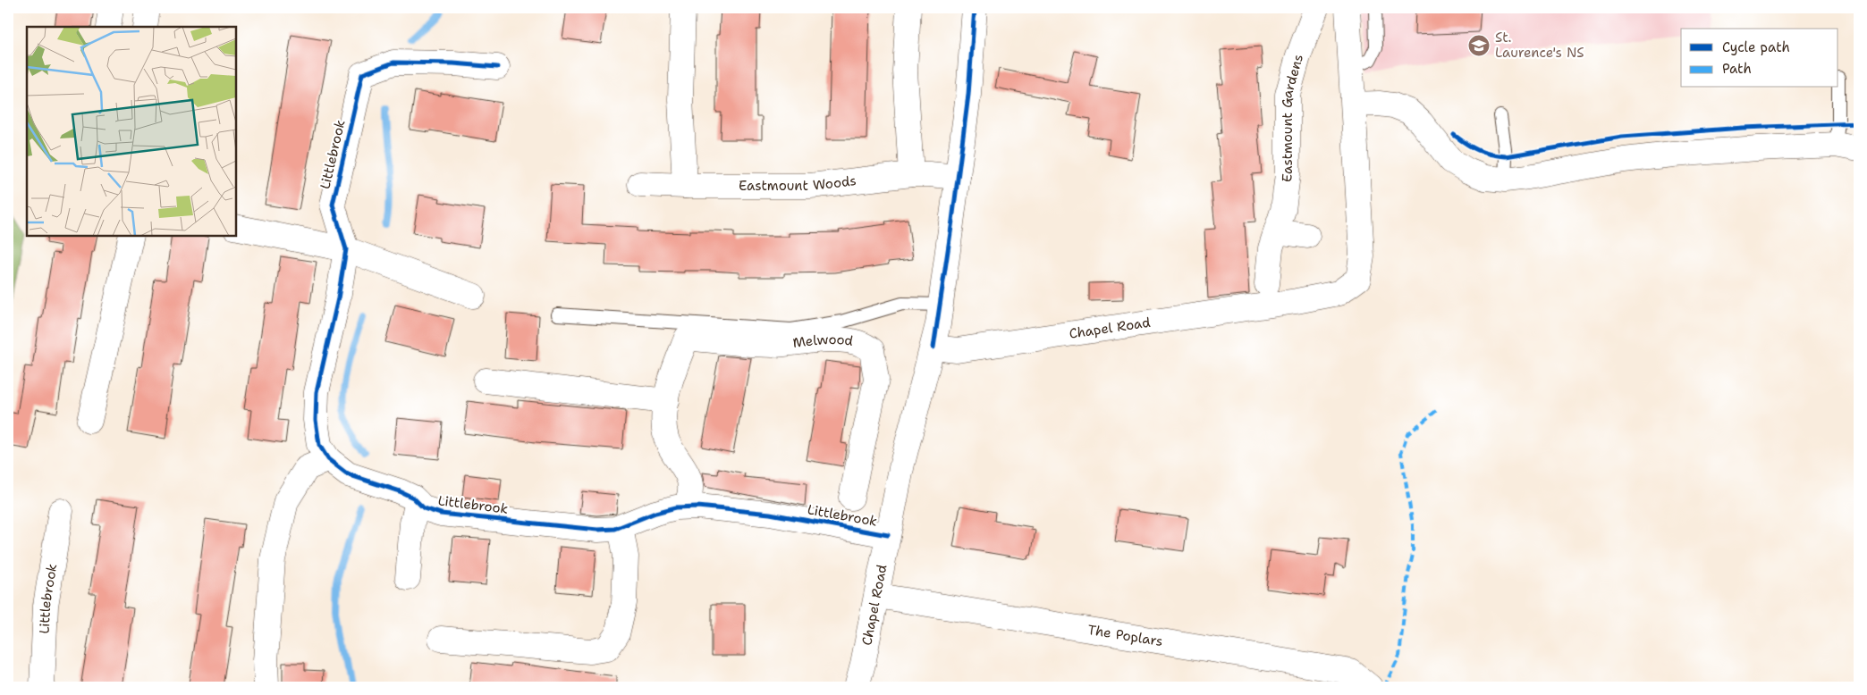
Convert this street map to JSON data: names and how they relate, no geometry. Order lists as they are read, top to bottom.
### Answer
{
  "streets": {
    "street": [
      "Eastmount Gardens",
      "Littlebrook",
      "Eastmount Woods",
      "Chapel Road",
      "Melwood",
      "The Poplars"
    ]
  },
  "crossings": [
    ["Littlebrook", "Chapel Road"],
    ["Littlebrook", "Melwood"],
    ["Chapel Road", "The Poplars"]
  ],
  "places": {
    "school or university": ["St. Laurence's NS"]
  },
  "legend": ["Cycle path", "Path"]
}
